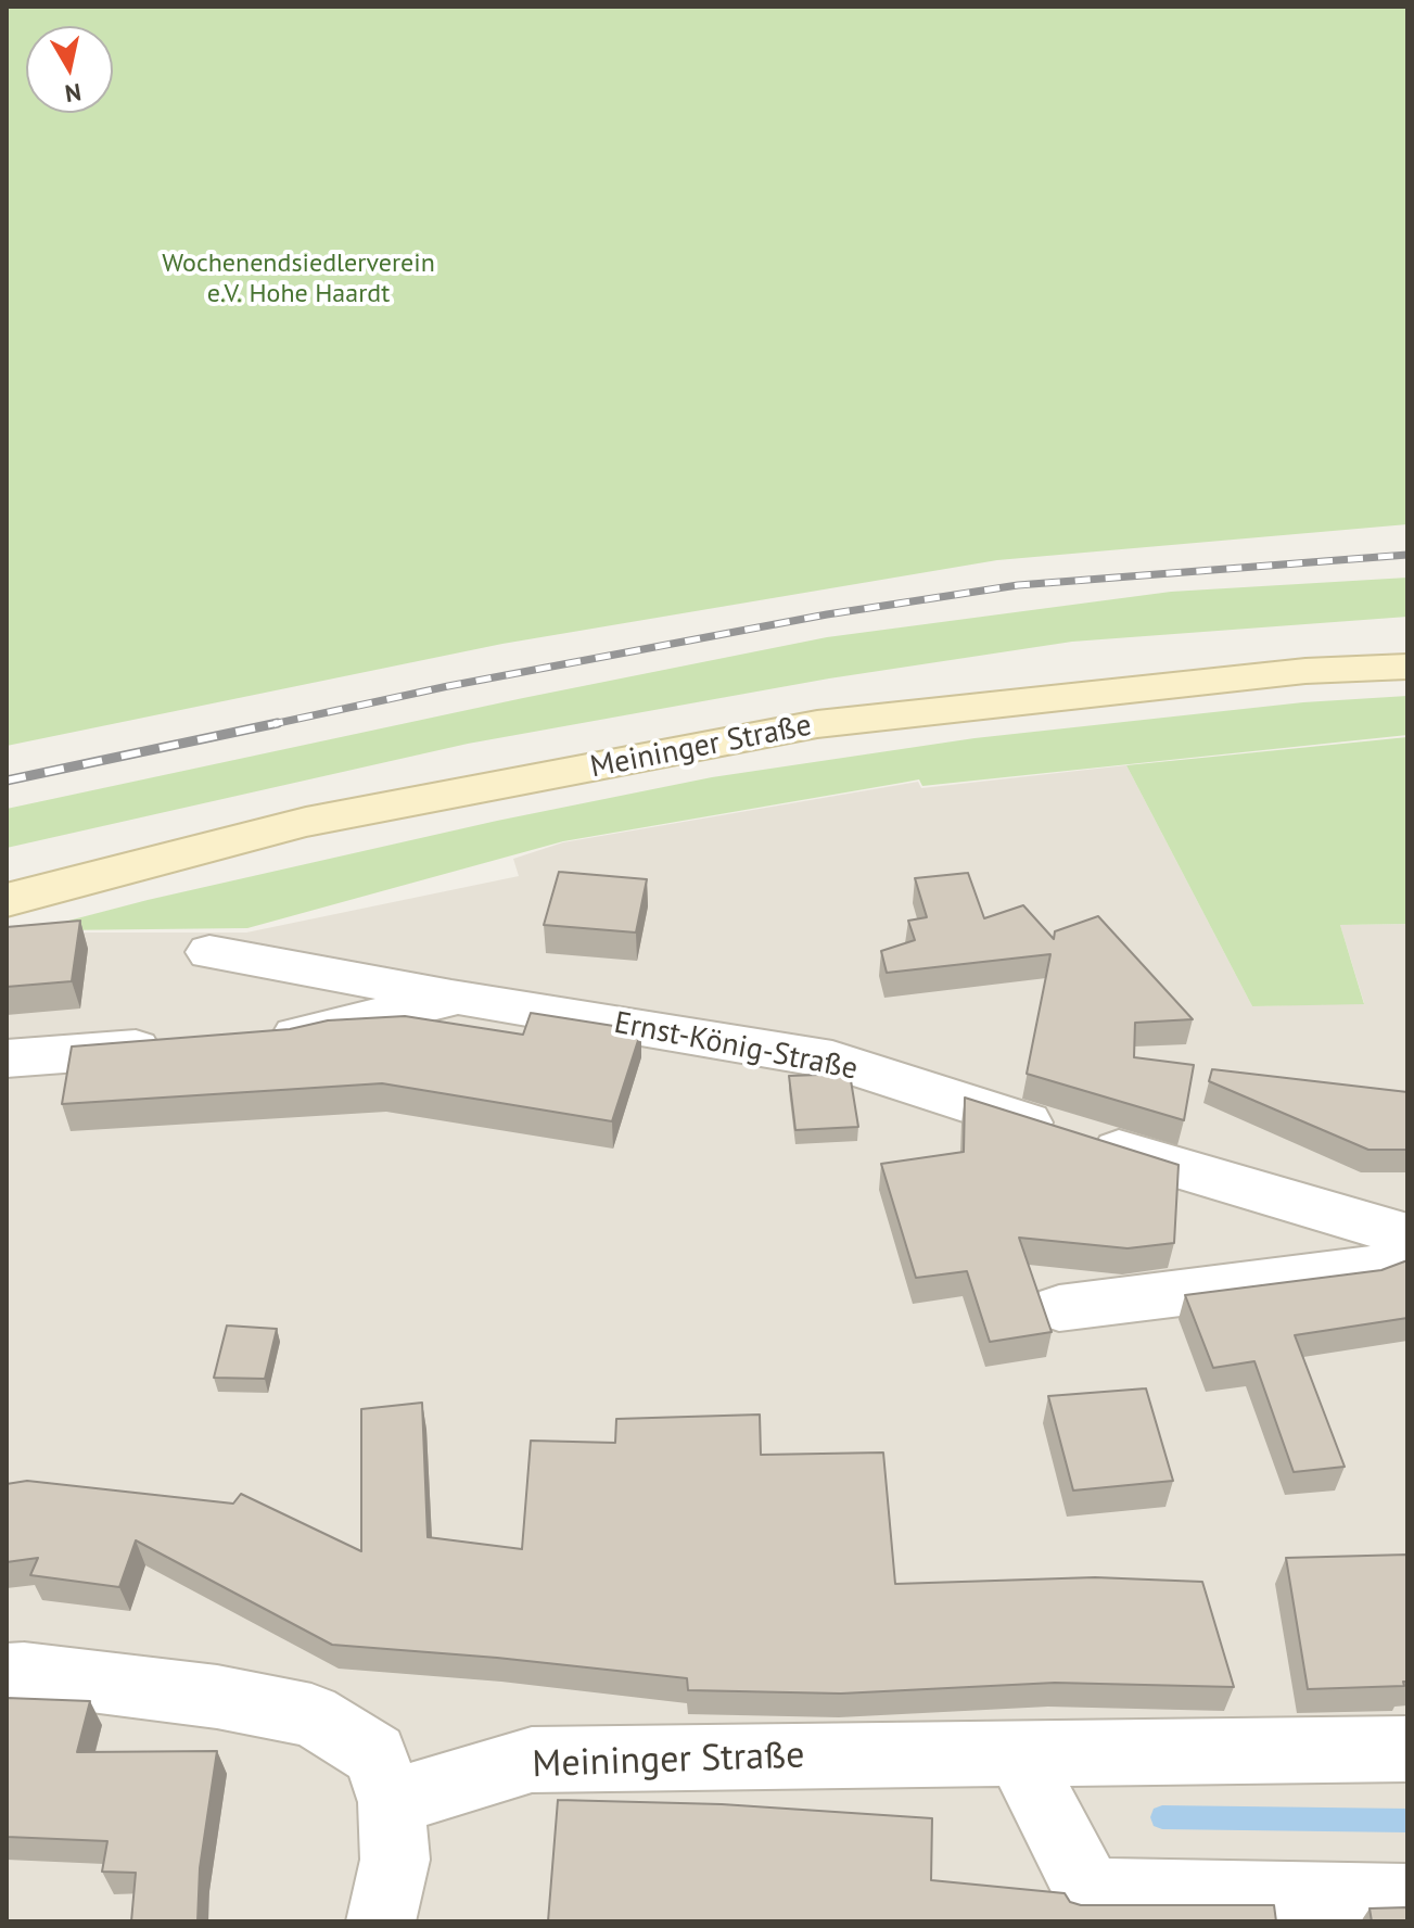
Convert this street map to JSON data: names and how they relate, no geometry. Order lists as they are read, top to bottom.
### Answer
{
  "streets": {
    "main road": ["Meininger Straße"],
    "street": ["Ernst-König-Straße"]
  },
  "parks": ["Wochenendsiedlerverein e.V. Hohe Haardt"],
  "north": "bottom"
}
